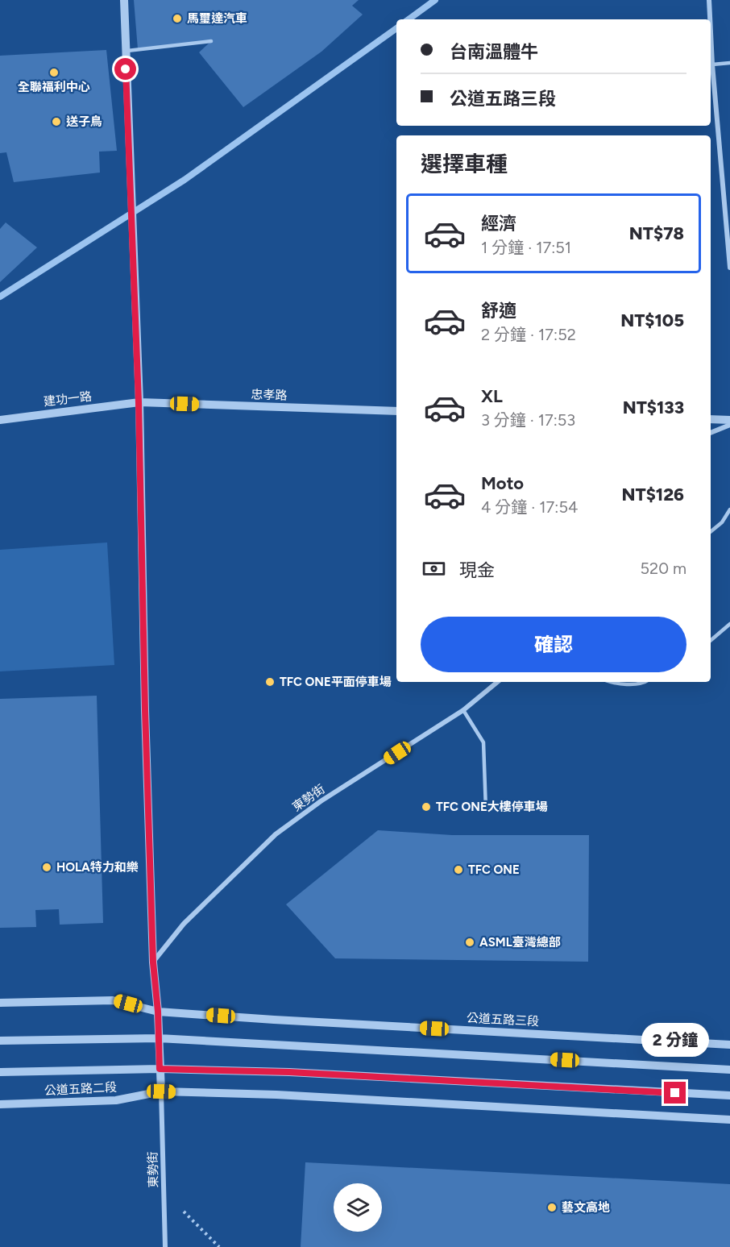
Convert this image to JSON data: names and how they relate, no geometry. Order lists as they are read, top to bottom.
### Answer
{
  "streets": {
    "street": [
      "忠孝路",
      "建功一路",
      "東勢街",
      "公道五路三段",
      "公道五路二段"
    ]
  },
  "crossings": [
    ["忠孝路", "建功一路"],
    ["東勢街", "公道五路二段"]
  ],
  "places": [
    "馬璽達汽車",
    "全聯福利中心",
    "送子鳥",
    "TFC ONE平面停車場",
    "TFC ONE大樓停車場",
    "HOLA特力和樂",
    "TFC ONE",
    "ASML臺灣總部",
    "藝文高地"
  ],
  "page": {
    "banner": ["台南溫體牛", "公道五路三段"],
    "heading": "選擇車種",
    "list": [
      {
        "name": "經濟",
        "note": "1 分鐘 · 17:51",
        "value": "NT$78"
      },
      {
        "name": "舒適",
        "note": "2 分鐘 · 17:52",
        "value": "NT$105"
      },
      {
        "name": "XL",
        "note": "3 分鐘 · 17:53",
        "value": "NT$133"
      },
      {
        "name": "Moto",
        "note": "4 分鐘 · 17:54",
        "value": "NT$126"
      }
    ],
    "pay": ["現金", "520 m"],
    "buttons": "確認",
    "bubble": "2 分鐘"
  }
}
